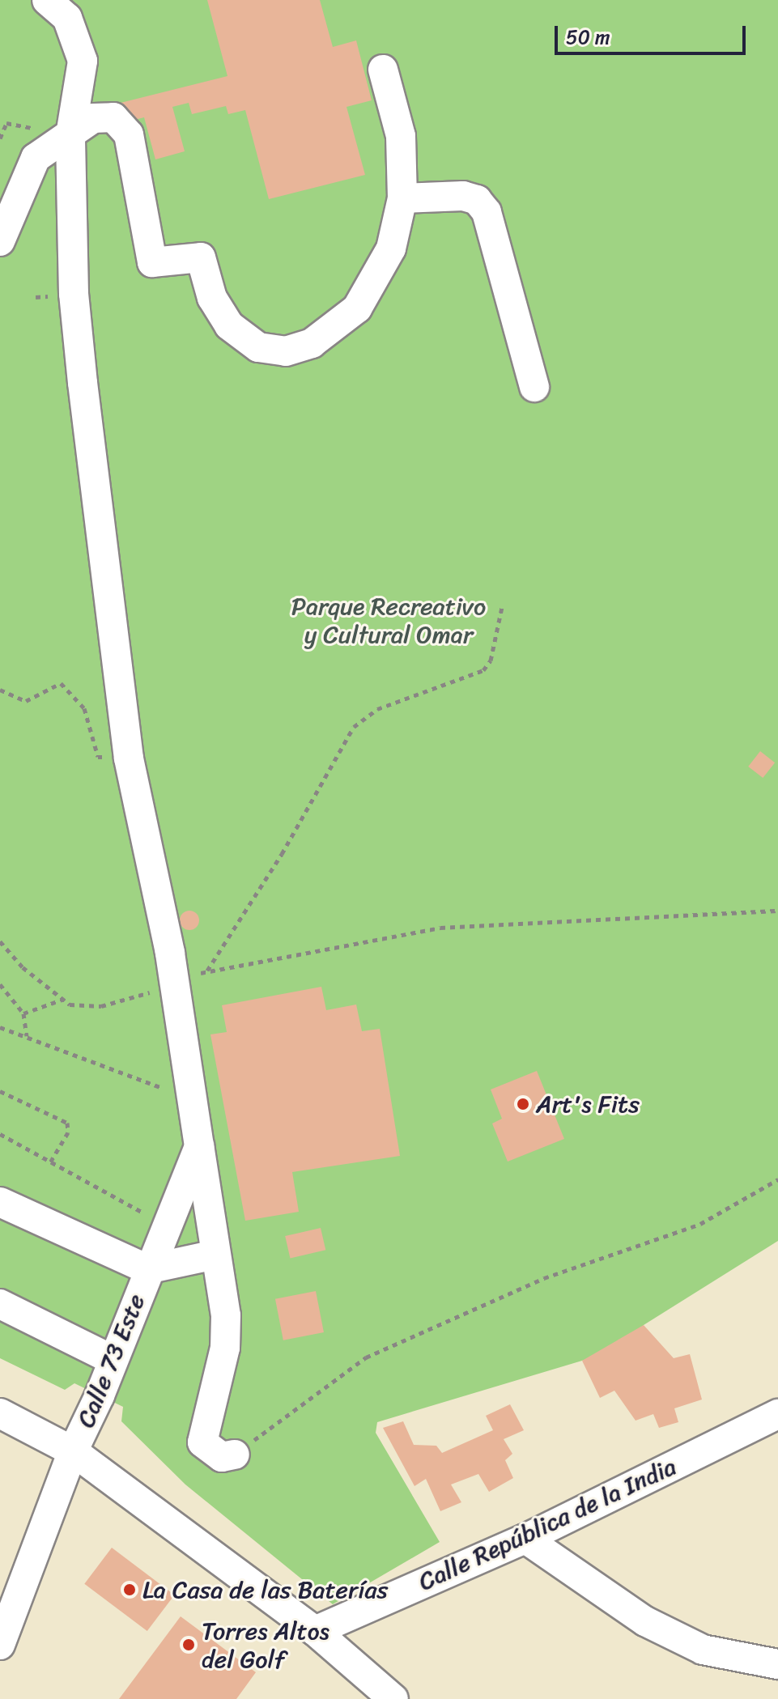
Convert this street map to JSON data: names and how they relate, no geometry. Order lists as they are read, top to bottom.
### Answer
{
  "streets": {
    "street": ["Calle 73 Este", "Calle República de la India"]
  },
  "parks": ["Parque Recreativo y Cultural Omar"],
  "places": ["Art's Fits", "La Casa de las Baterías", "Torres Altos del Golf"],
  "scale_bar": "50 m"
}
